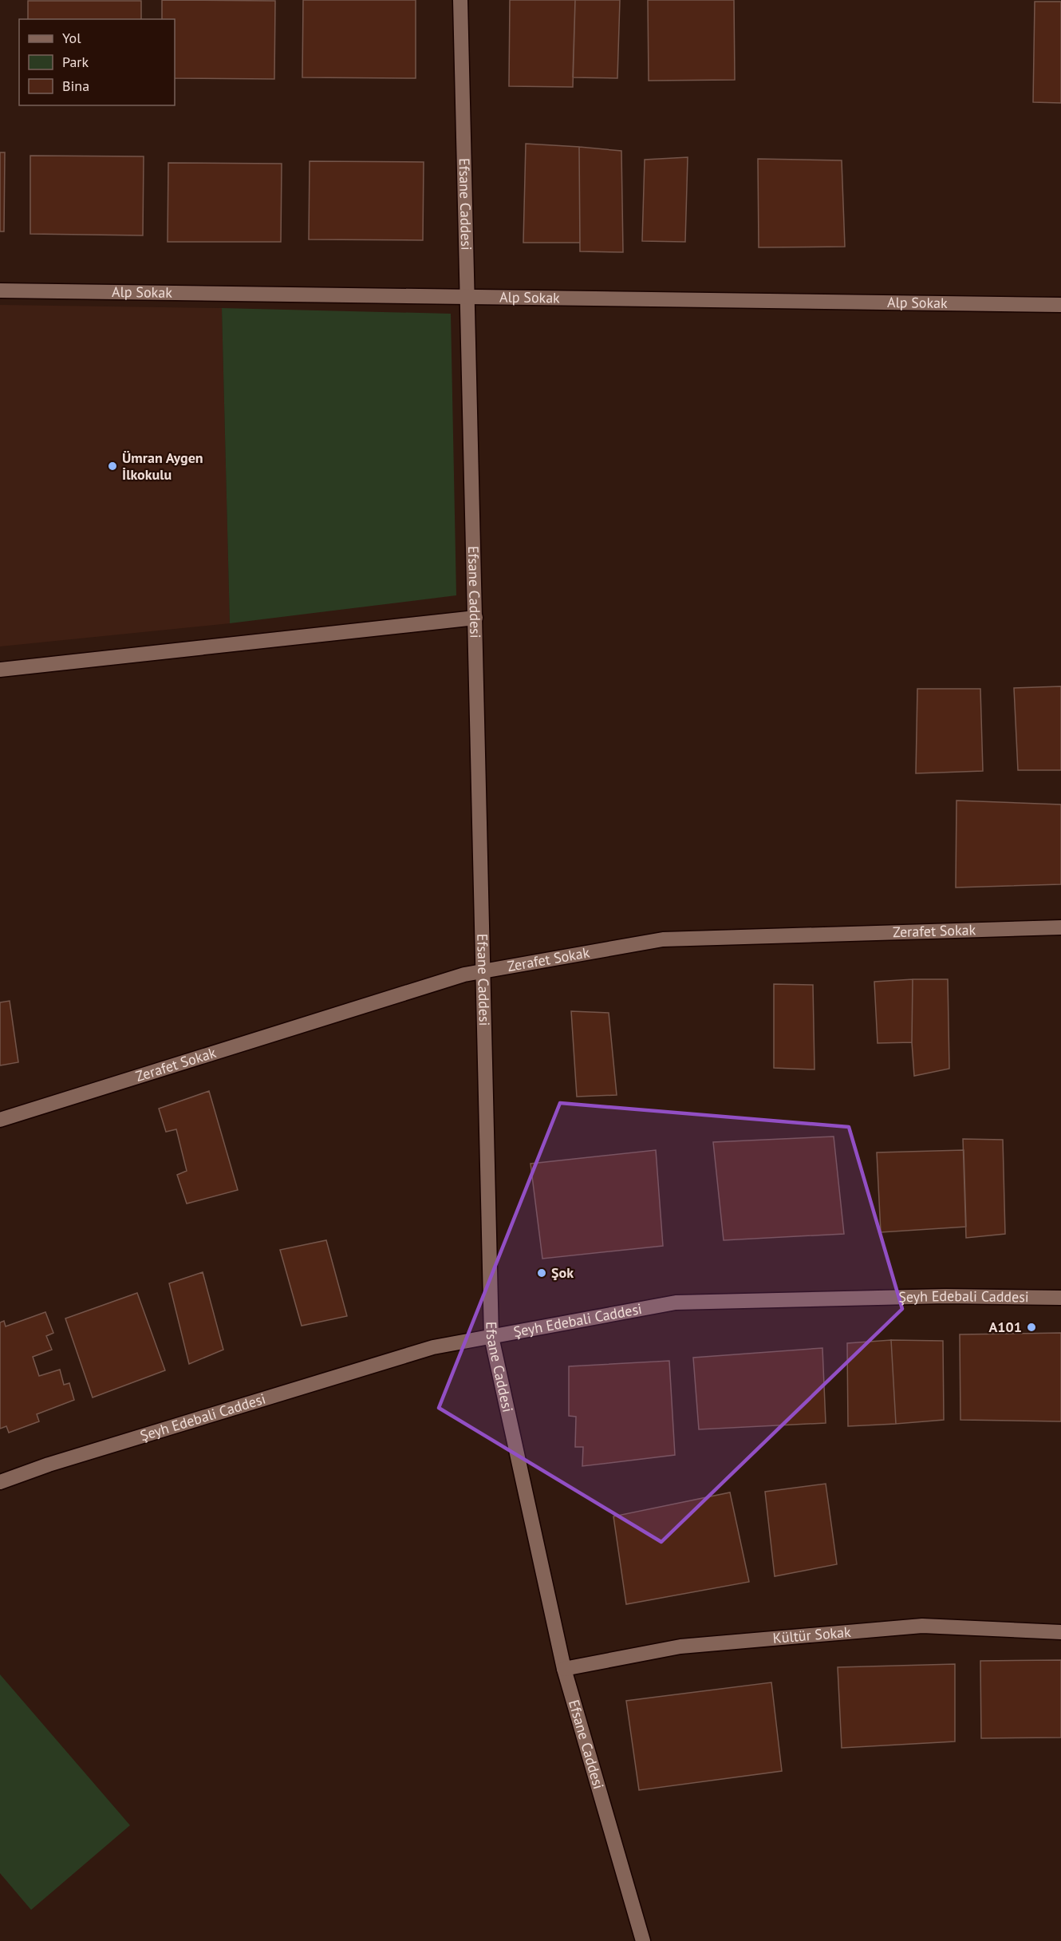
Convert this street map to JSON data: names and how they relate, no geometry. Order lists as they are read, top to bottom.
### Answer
{
  "streets": {
    "street": [
      "Efsane Caddesi",
      "Alp Sokak",
      "Zerafet Sokak",
      "Şeyh Edebali Caddesi",
      "Kültür Sokak"
    ]
  },
  "crossings": [
    ["Efsane Caddesi", "Alp Sokak"],
    ["Efsane Caddesi", "Zerafet Sokak"],
    ["Efsane Caddesi", "Şeyh Edebali Caddesi"],
    ["Efsane Caddesi", "Kültür Sokak"]
  ],
  "places": ["Ümran Aygen İlkokulu", "Şok", "A101"],
  "legend": ["Yol", "Park", "Bina"]
}
